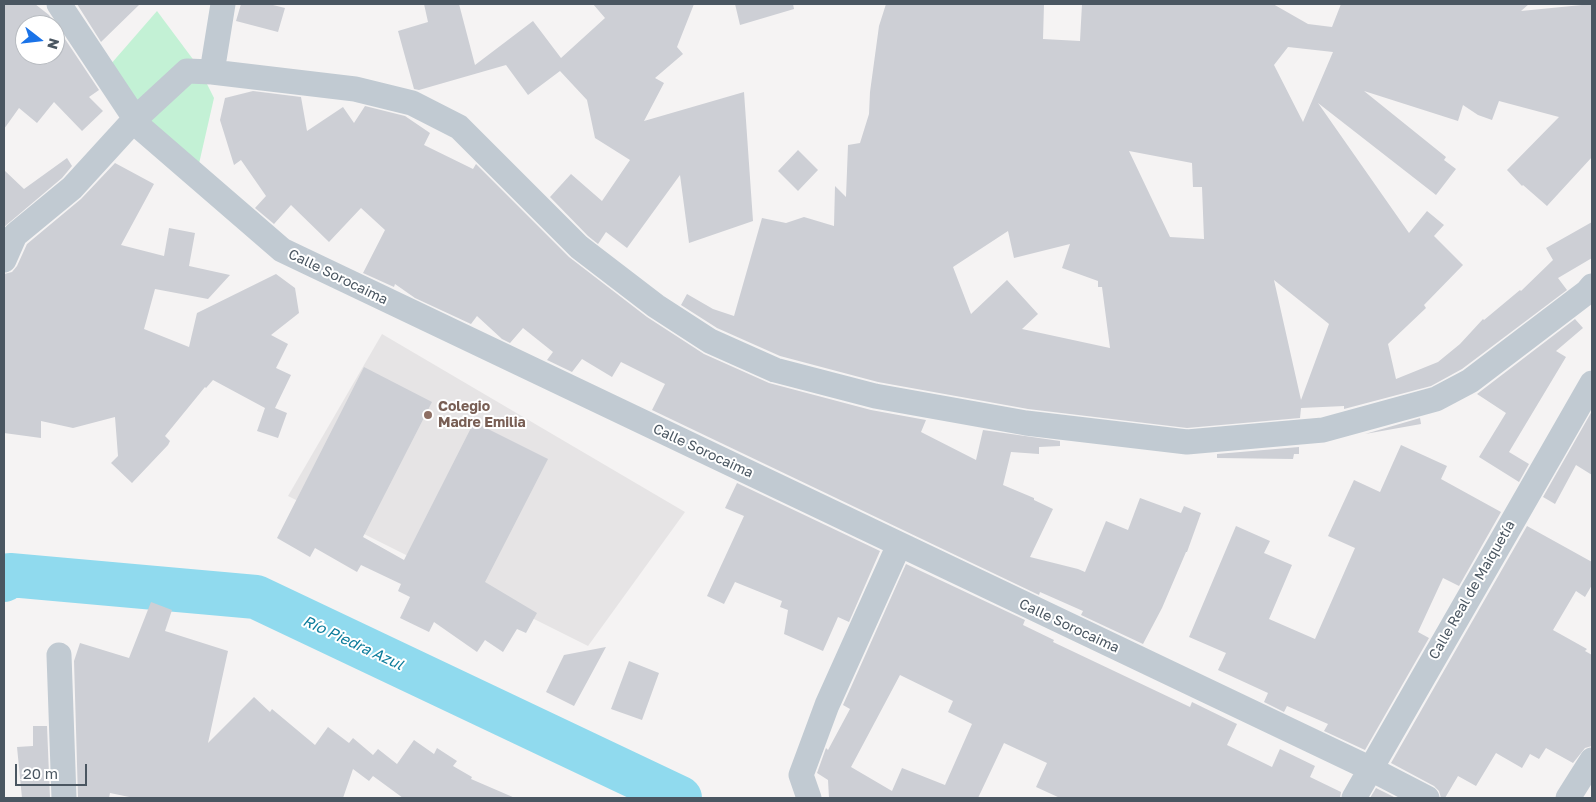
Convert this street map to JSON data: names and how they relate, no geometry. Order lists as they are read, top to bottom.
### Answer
{
  "streets": {
    "street": ["Calle Sorocaima", "Calle Real de Maiquetía"]
  },
  "crossings": [
    ["Calle Sorocaima", "Calle Real de Maiquetía"]
  ],
  "water": ["Río Piedra Azul"],
  "places": ["Colegio Madre Emilia"],
  "scale_bar": "20 m",
  "north": "right"
}
